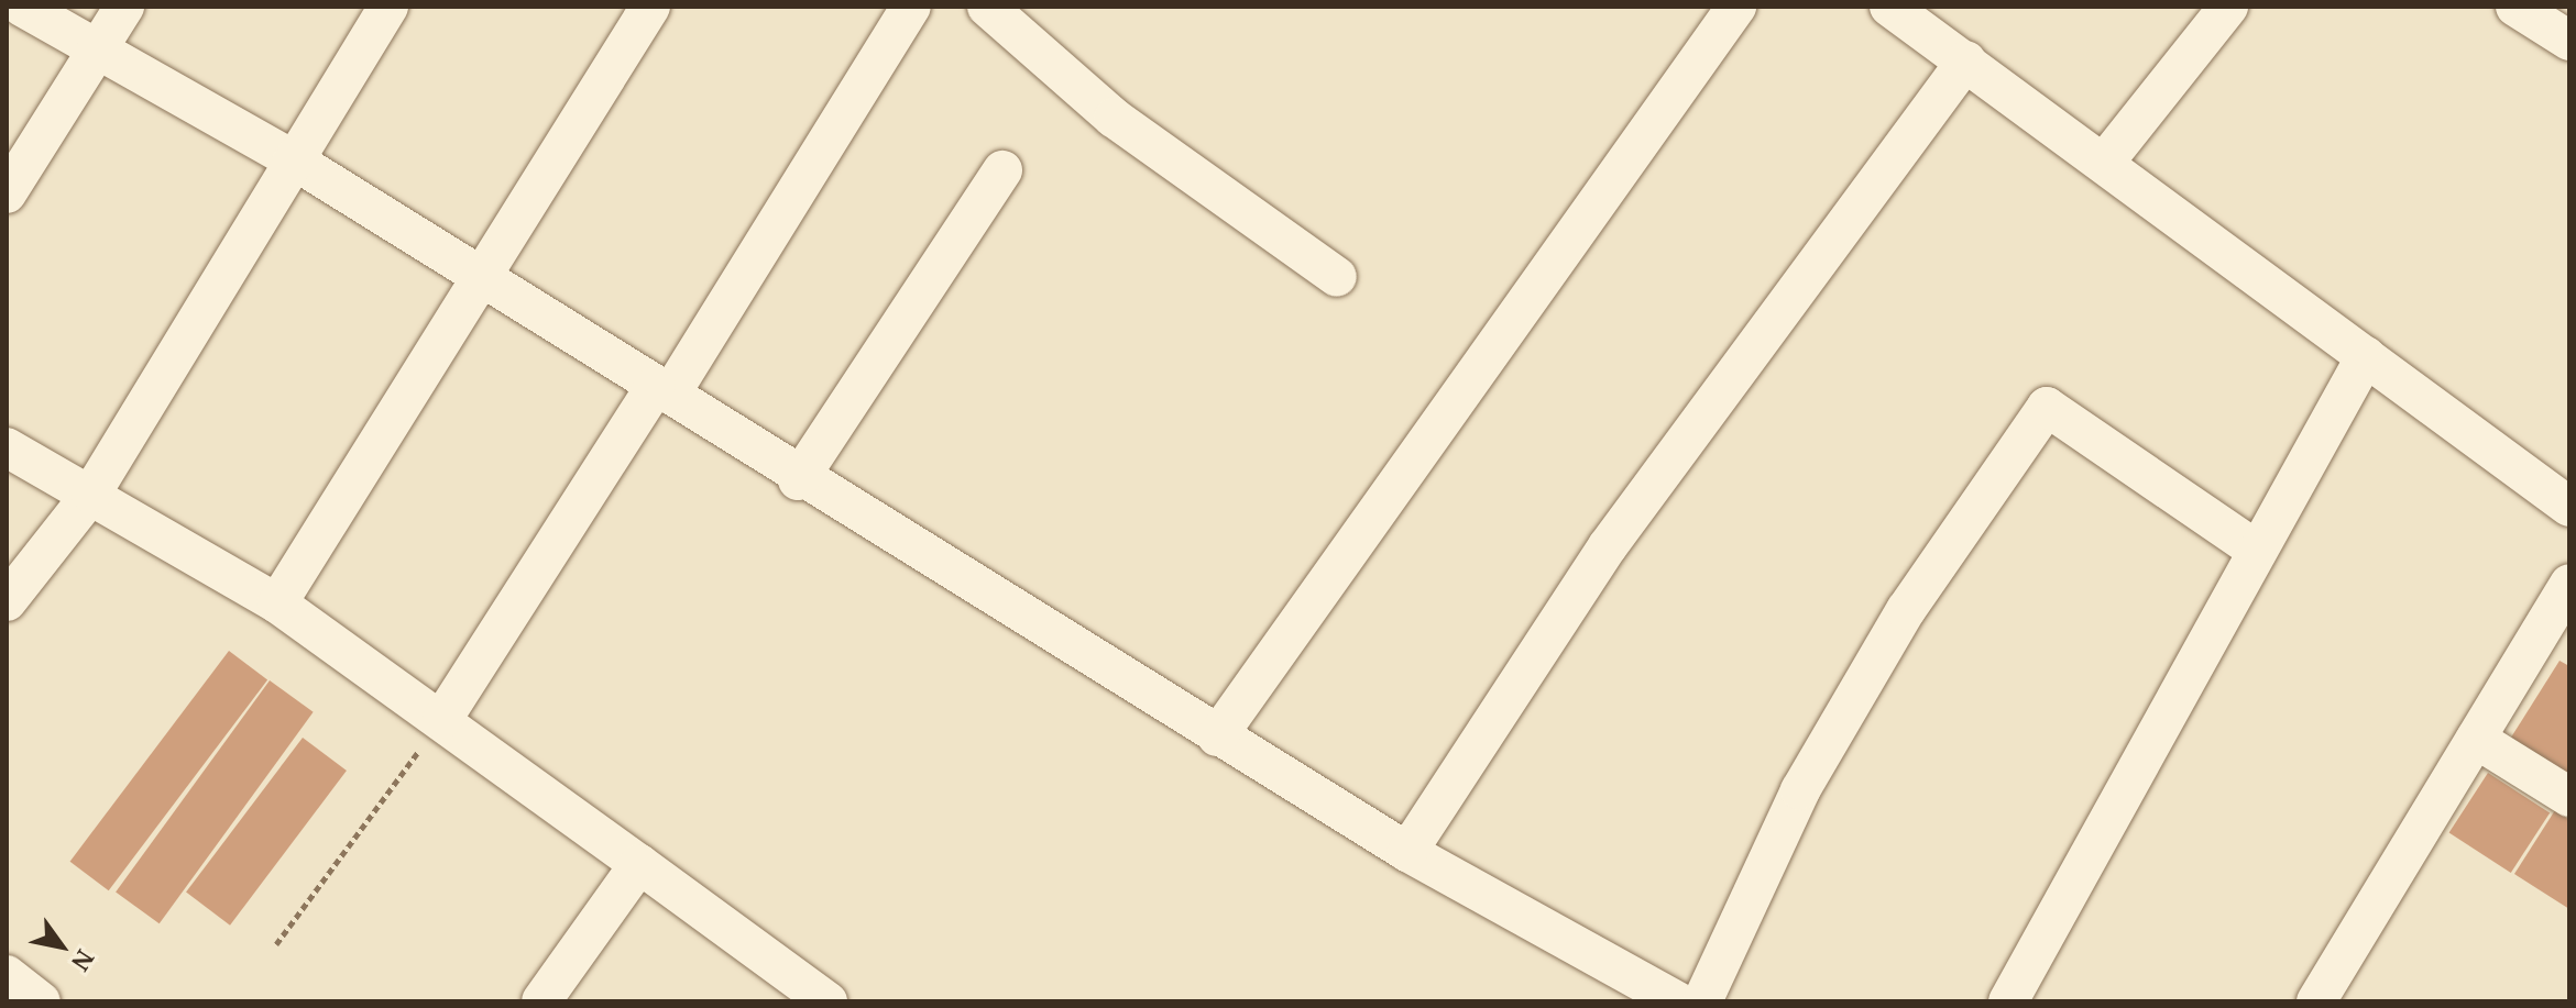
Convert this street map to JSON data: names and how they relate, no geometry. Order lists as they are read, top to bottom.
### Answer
{
  "north": "bottom right"
}
